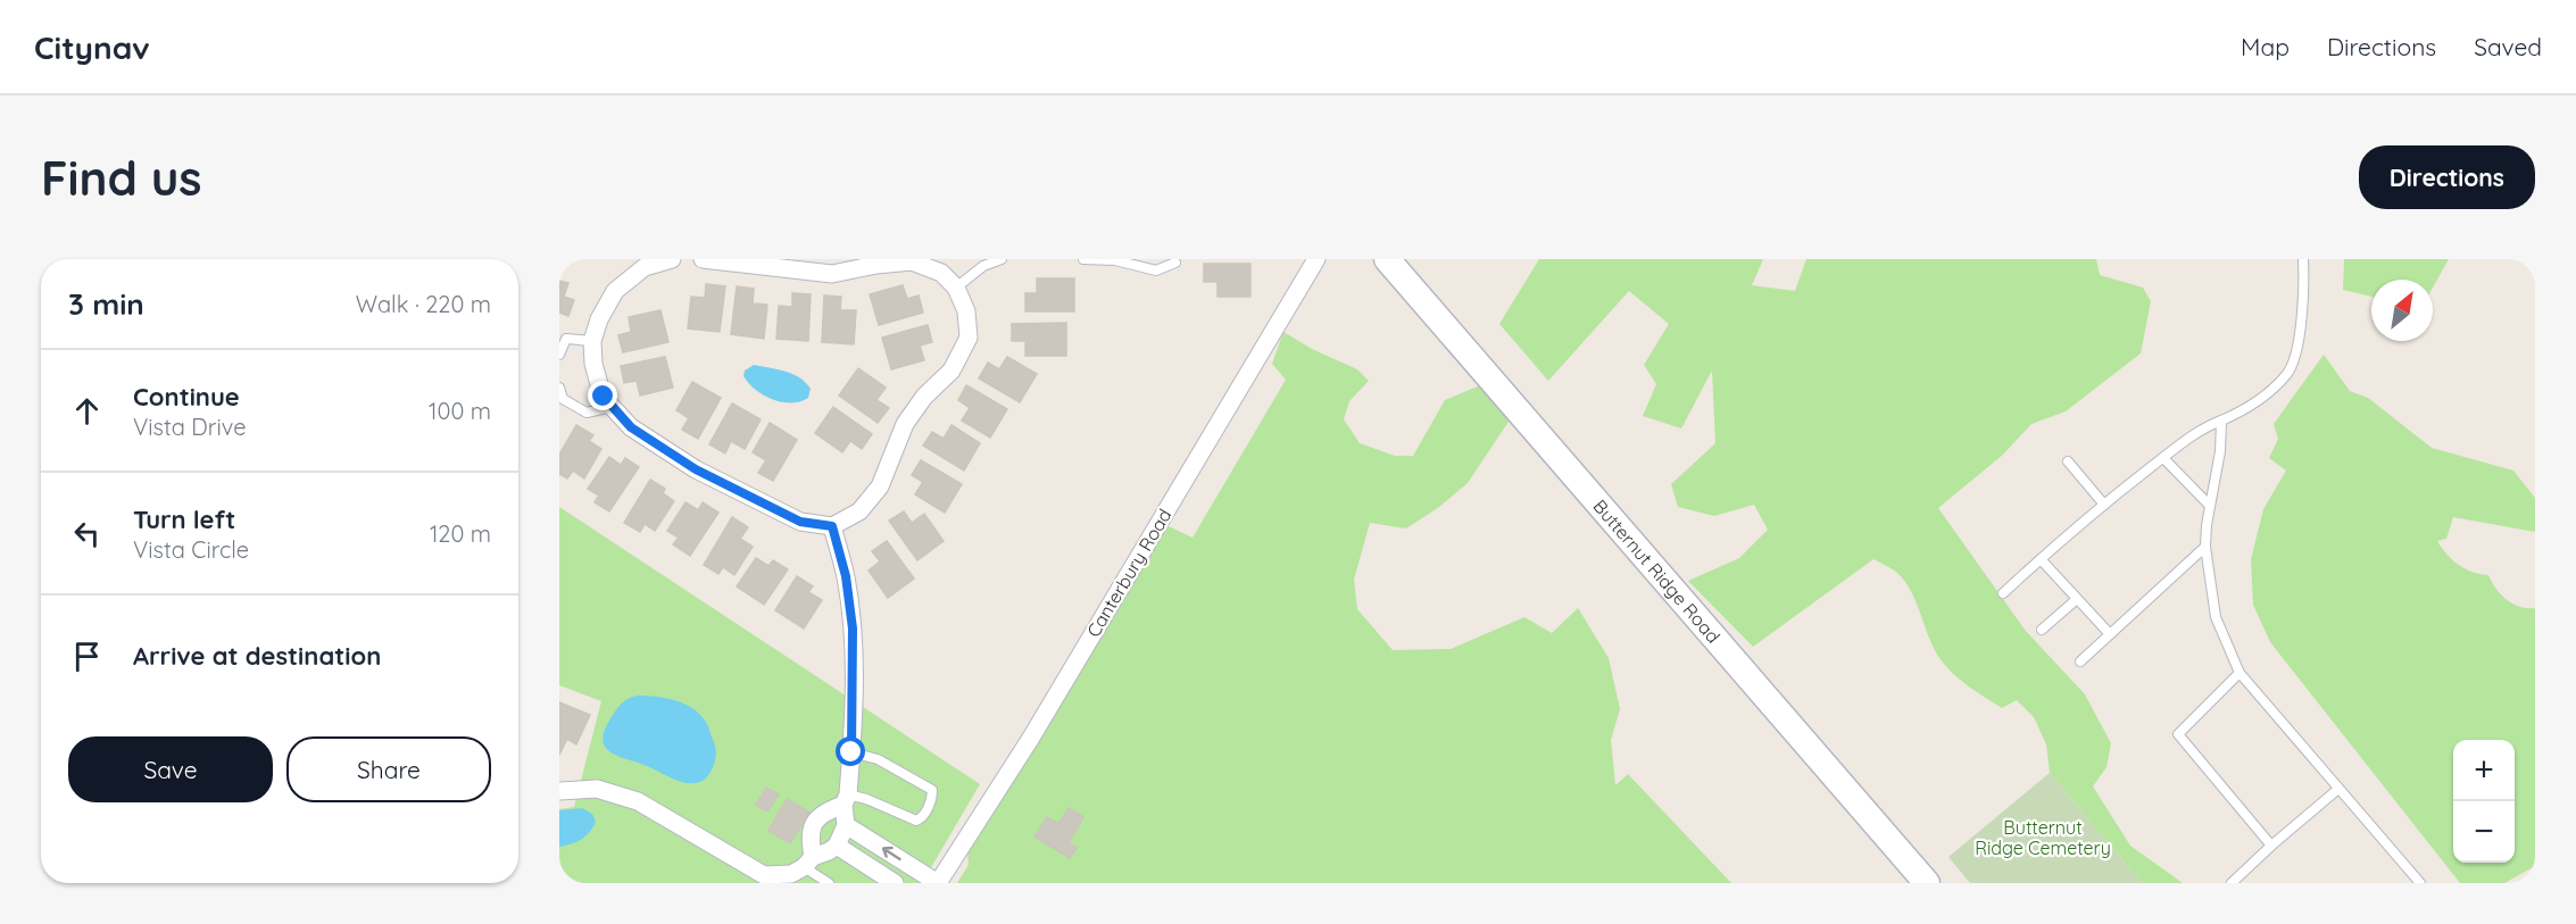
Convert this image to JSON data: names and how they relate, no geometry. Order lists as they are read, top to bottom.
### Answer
{
  "streets": {
    "street": ["Butternut Ridge Road", "Canterbury Road"]
  },
  "parks": ["Butternut Ridge Cemetery"],
  "north": "top right",
  "page": {
    "header": "Citynav",
    "nav": ["Map", "Directions", "Saved"],
    "buttons": [
      "Directions",
      ["Save", "Share"]
    ],
    "title": "Find us",
    "heading": ["3 min", "Walk · 220 m"],
    "list": [
      ["Continue", "Vista Drive", "100 m"],
      ["Turn left", "Vista Circle", "120 m"],
      "Arrive at destination"
    ],
    "map_buttons": ["+", "−"]
  }
}
